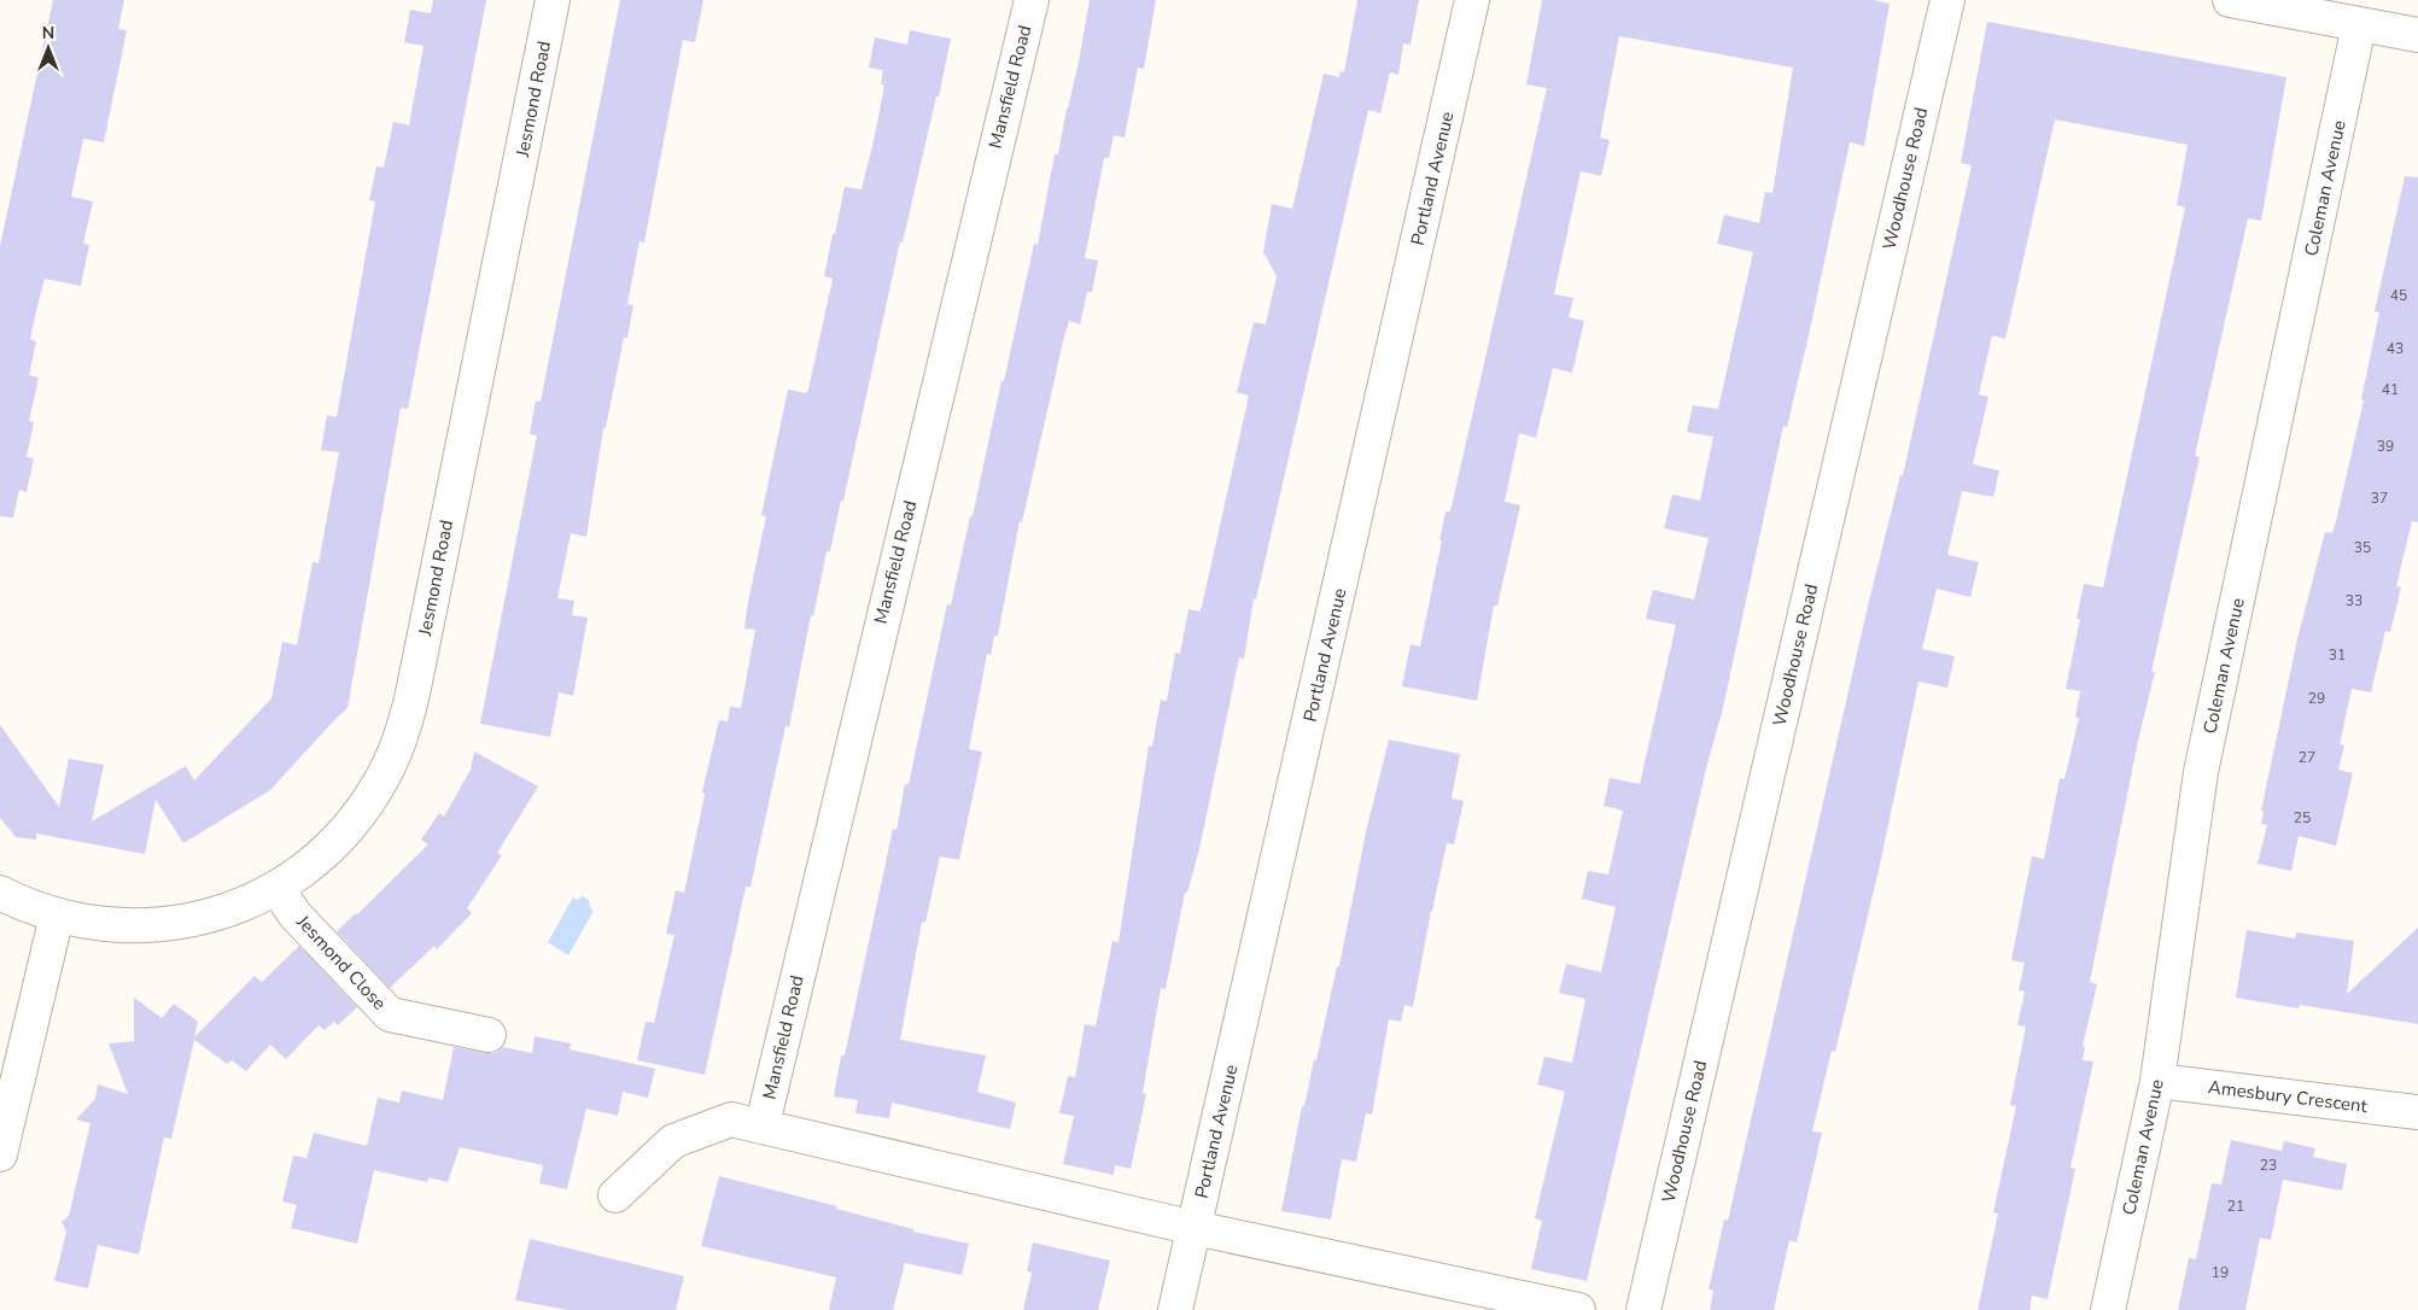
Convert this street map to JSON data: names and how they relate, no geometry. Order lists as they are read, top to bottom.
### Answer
{
  "streets": {
    "street": [
      "Mansfield Road",
      "Jesmond Road",
      "Portland Avenue",
      "Woodhouse Road",
      "Coleman Avenue",
      "Jesmond Close",
      "Amesbury Crescent"
    ]
  },
  "crossings": [
    ["Mansfield Road", "Portland Avenue"],
    ["Jesmond Road", "Jesmond Close"],
    ["Coleman Avenue", "Amesbury Crescent"]
  ],
  "house_numbers": [
    "45",
    "43",
    "41",
    "39",
    "37",
    "35",
    "33",
    "31",
    "29",
    "27",
    "25",
    "23",
    "21",
    "19"
  ],
  "north": "top"
}
